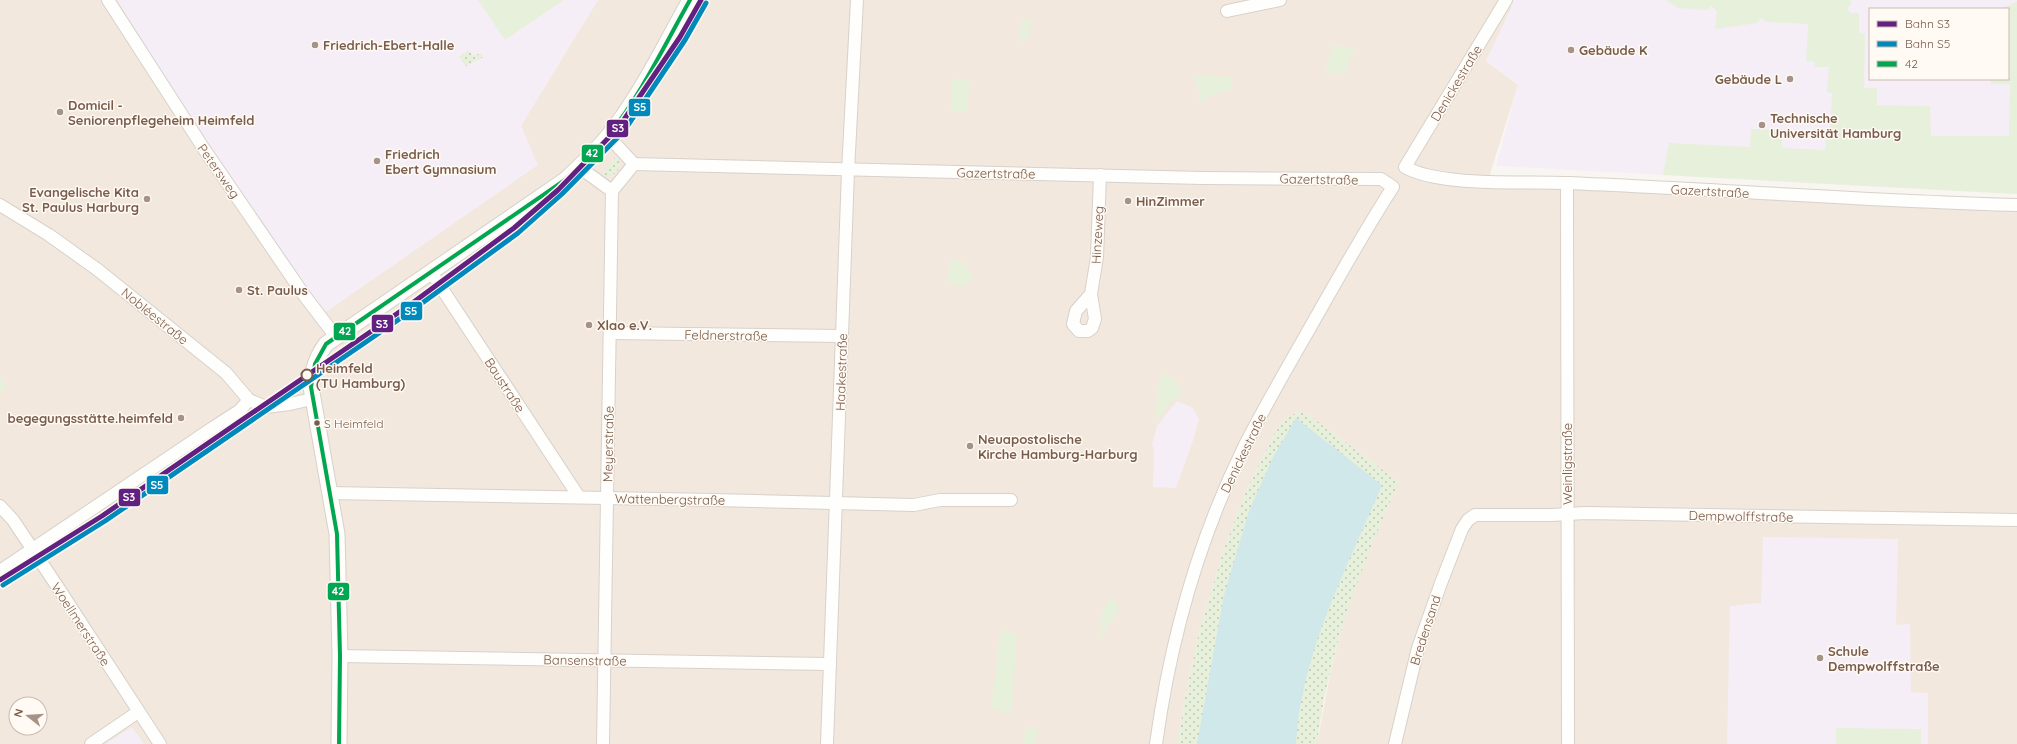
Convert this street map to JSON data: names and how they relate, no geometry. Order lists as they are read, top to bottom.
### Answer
{
  "streets": {
    "street": [
      "Denickestraße",
      "Petersweg",
      "Gazertstraße",
      "Hinzeweg",
      "Nobléestraße",
      "Feldnerstraße",
      "Haakestraße",
      "Baustraße",
      "Meyerstraße",
      "Weinligstraße",
      "Wattenbergstraße",
      "Dempwolffstraße",
      "Woellmerstraße",
      "Bredensand",
      "Bansenstraße"
    ]
  },
  "crossings": [
    ["Denickestraße", "Gazertstraße"],
    ["Gazertstraße", "Hinzeweg"],
    ["Gazertstraße", "Haakestraße"],
    ["Gazertstraße", "Weinligstraße"],
    ["Feldnerstraße", "Haakestraße"],
    ["Feldnerstraße", "Meyerstraße"],
    ["Haakestraße", "Wattenbergstraße"],
    ["Haakestraße", "Bansenstraße"],
    ["Baustraße", "Wattenbergstraße"],
    ["Meyerstraße", "Wattenbergstraße"],
    ["Meyerstraße", "Bansenstraße"],
    ["Weinligstraße", "Dempwolffstraße"],
    ["Dempwolffstraße", "Bredensand"]
  ],
  "places": [
    "Friedrich-Ebert-Halle",
    "Gebäude K",
    "Gebäude L",
    "Domicil - Seniorenpflegeheim Heimfeld",
    "Technische Universität Hamburg",
    "Friedrich Ebert Gymnasium",
    "Evangelische Kita St. Paulus Harburg",
    "HinZimmer",
    "St. Paulus",
    "Xlao e.V.",
    "Heimfeld (TU Hamburg)",
    "begegungsstätte.heimfeld",
    "S Heimfeld",
    "Neuapostolische Kirche Hamburg-Harburg",
    "Schule Dempwolffstraße"
  ],
  "lines": ["rail line S3", "transit line 42", "rail line S5"],
  "legend": ["Bahn S3", "Bahn S5", "42"],
  "north": "left"
}
